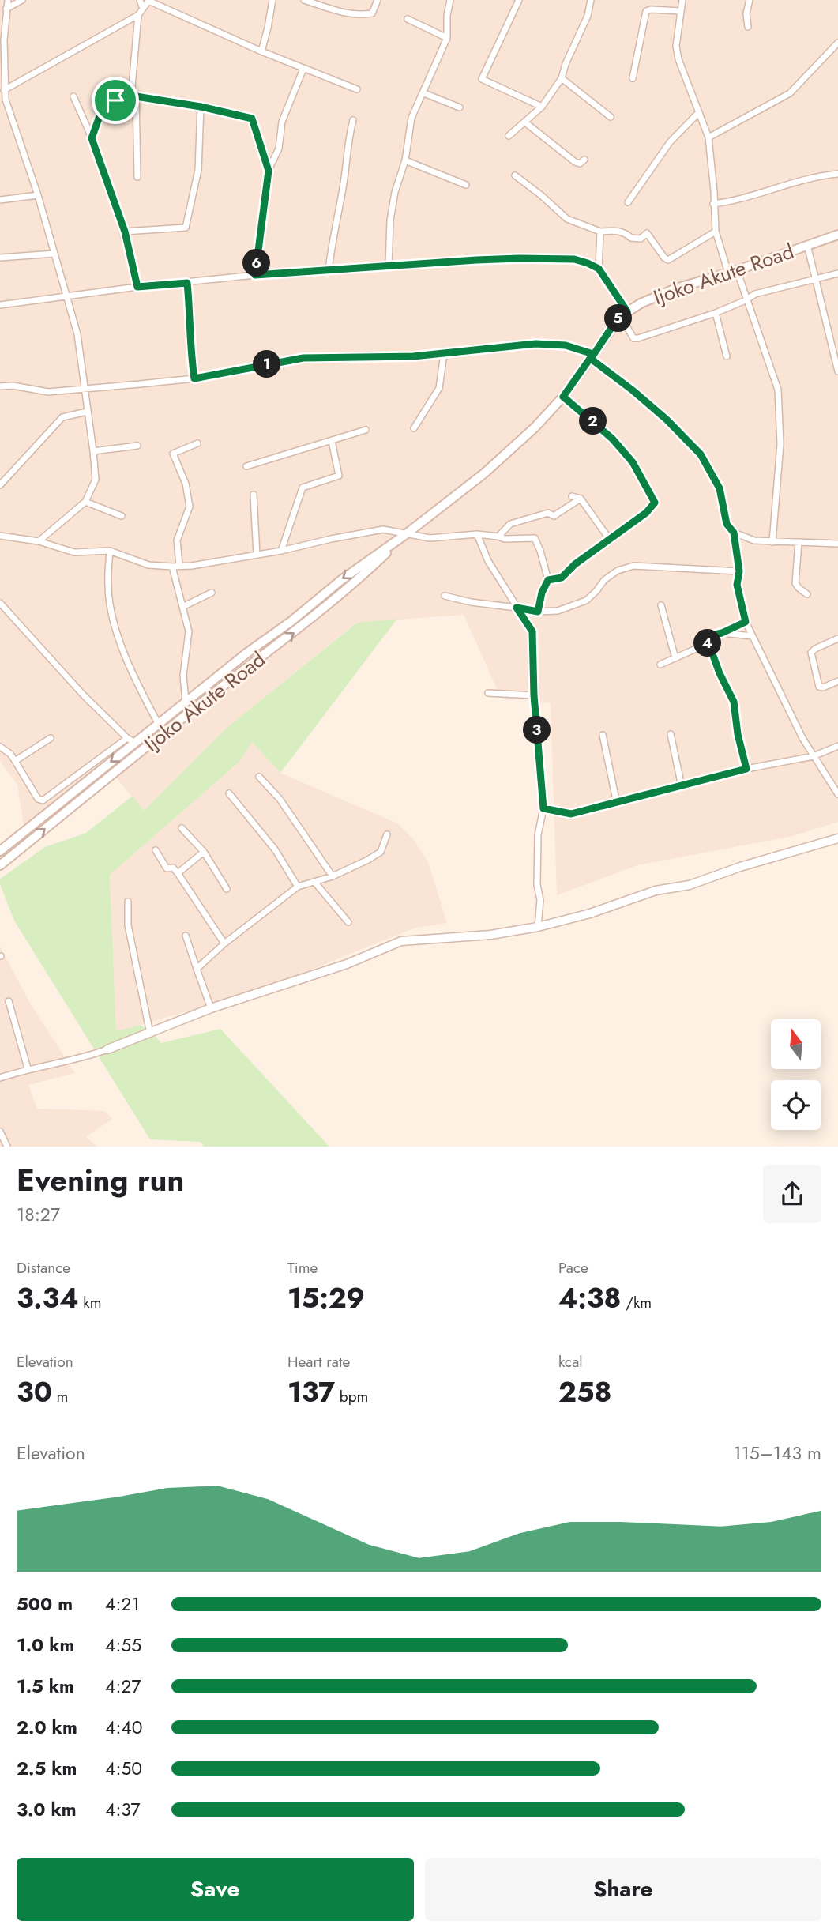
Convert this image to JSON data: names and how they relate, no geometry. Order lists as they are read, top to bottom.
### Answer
{
  "streets": {
    "main road": ["Ijoko Akute Road"]
  },
  "north": "top",
  "page": {
    "pins": [
      "6",
      "5",
      "1",
      "2",
      "4",
      "3"
    ],
    "heading": ["Evening run", "18:27"],
    "stats": [
      ["Distance", "3.34 km"],
      ["Time", "15:29"],
      ["Pace", "4:38 /km"],
      ["Elevation", "30 m"],
      ["Heart rate", "137 bpm"],
      ["kcal", "258"]
    ],
    "chart": ["Elevation", "115–143 m"],
    "list": [
      {
        "name": "500 m",
        "note": "4:21"
      },
      {
        "name": "1.0 km",
        "note": "4:55"
      },
      {
        "name": "1.5 km",
        "note": "4:27"
      },
      {
        "name": "2.0 km",
        "note": "4:40"
      },
      {
        "name": "2.5 km",
        "note": "4:50"
      },
      {
        "name": "3.0 km",
        "note": "4:37"
      }
    ],
    "buttons": ["Save", "Share"]
  }
}
